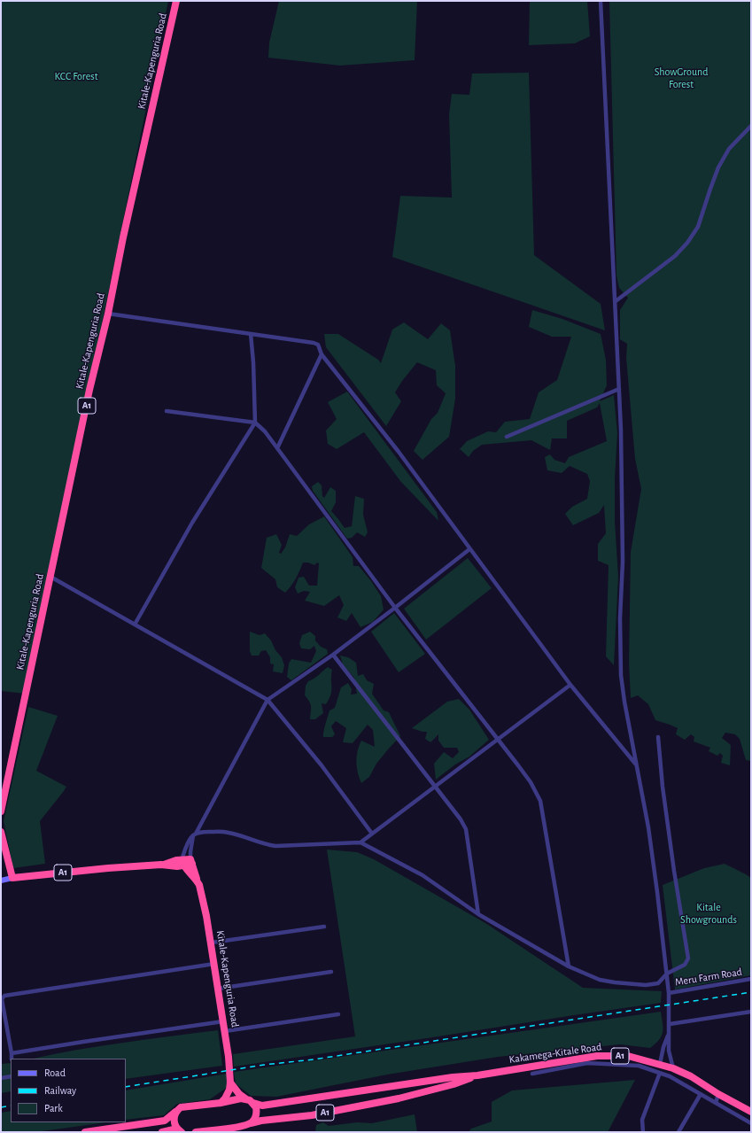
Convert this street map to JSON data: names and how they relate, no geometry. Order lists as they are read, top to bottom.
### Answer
{
  "streets": {
    "highway": ["Kitale-Kapenguria Road", "A1", "Kakamega-Kitale Road"],
    "street": ["Meru Farm Road"]
  },
  "crossings": [
    ["Kitale-Kapenguria Road", "A1"],
    ["A1", "Kakamega-Kitale Road"]
  ],
  "parks": ["ShowGround Forest", "KCC Forest", "Kitale Showgrounds"],
  "legend": ["Road", "Railway", "Park"]
}
